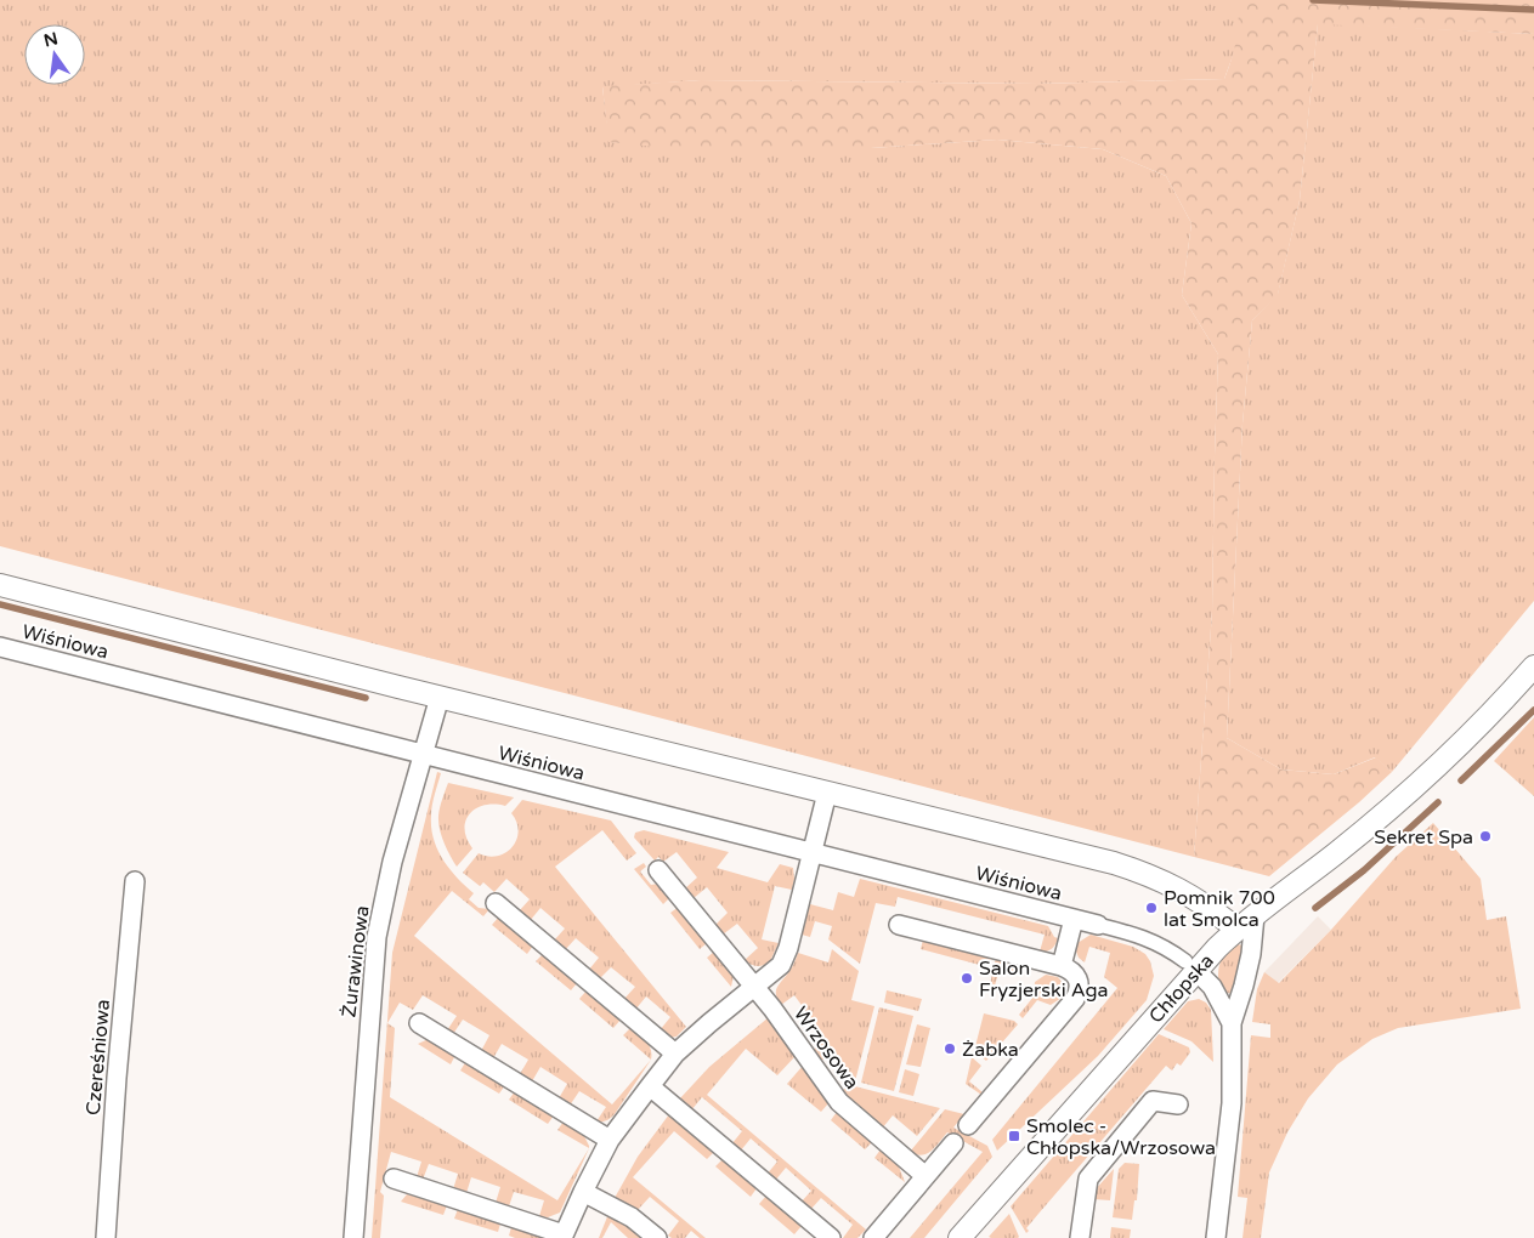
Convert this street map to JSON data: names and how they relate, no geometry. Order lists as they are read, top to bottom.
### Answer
{
  "streets": {
    "street": [
      "Wiśniowa",
      "Żurawinowa",
      "Chłopska",
      "Wrzosowa",
      "Czereśniowa"
    ]
  },
  "crossings": [
    ["Wiśniowa", "Żurawinowa"],
    ["Wiśniowa", "Chłopska"]
  ],
  "places": {
    "other": [
      "Sekret Spa",
      "Pomnik 700 lat Smolca",
      "Salon Fryzjerski Aga",
      "Żabka"
    ],
    "transit": ["Smolec - Chłopska/Wrzosowa"]
  },
  "north": "top"
}
